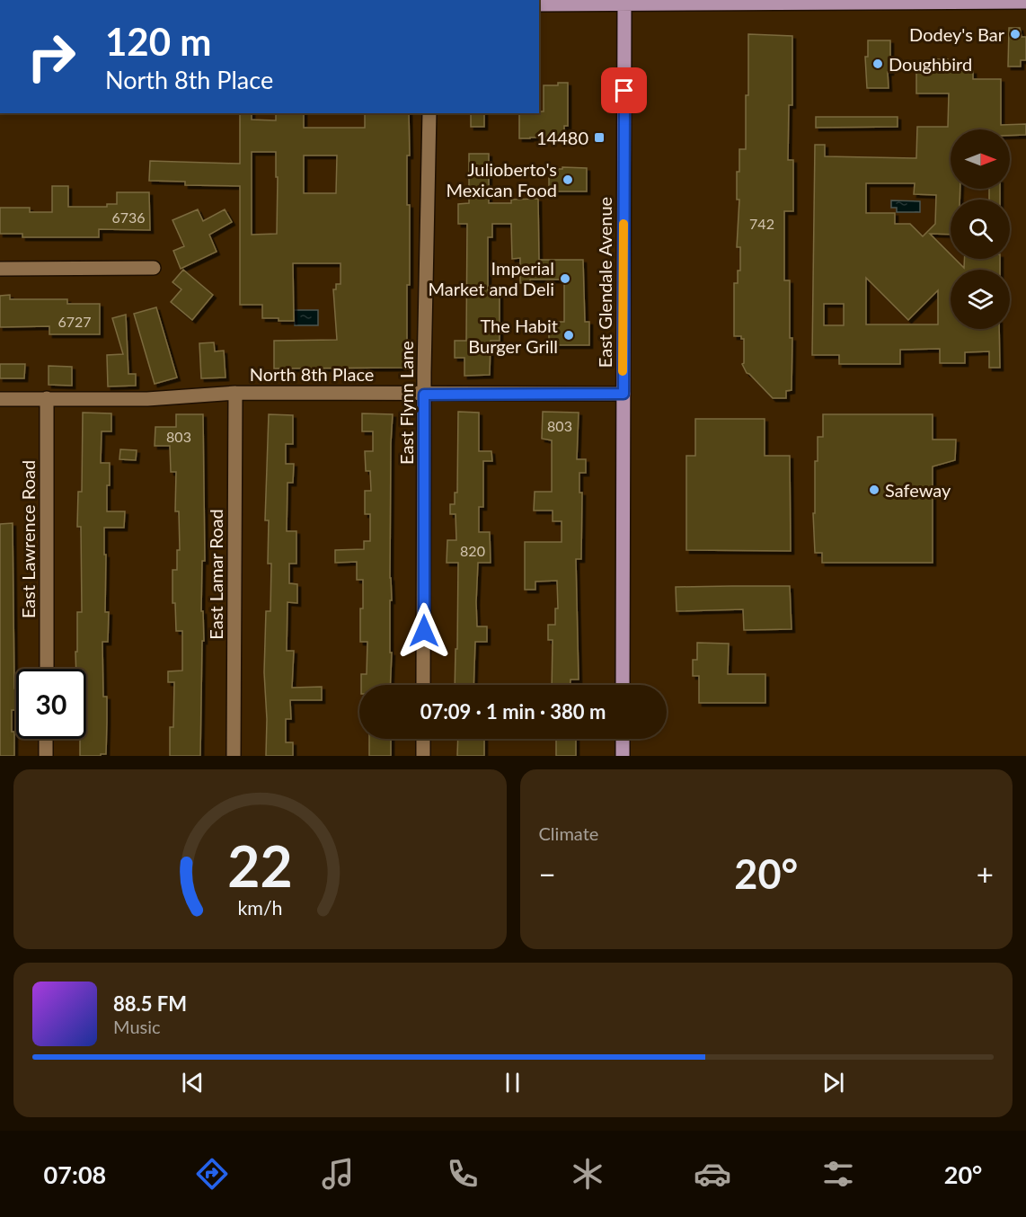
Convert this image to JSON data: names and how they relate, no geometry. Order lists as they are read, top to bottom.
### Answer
{
  "streets": {
    "main road": ["East Glendale Avenue"],
    "street": [
      "North 8th Place",
      "East Flynn Lane",
      "East Lawrence Road",
      "East Lamar Road"
    ]
  },
  "crossings": [
    ["East Glendale Avenue", "North 8th Place"],
    ["North 8th Place", "East Flynn Lane"],
    ["North 8th Place", "East Lawrence Road"],
    ["North 8th Place", "East Lamar Road"]
  ],
  "places": {
    "other": [
      "Dodey's Bar",
      "Doughbird",
      "Julioberto's Mexican Food",
      "Imperial Market and Deli",
      "The Habit Burger Grill",
      "Safeway"
    ],
    "transit": ["14480"]
  },
  "house_numbers": [
    "6736",
    "742",
    "6727",
    "803",
    "803",
    "820"
  ],
  "north": "right",
  "page": {
    "turn": ["120 m", "North 8th Place"],
    "limit": "30",
    "trip": "07:09 · 1 min · 380 m",
    "tile": "Climate",
    "heat": ["−", "20°", "+"],
    "song": ["88.5 FM", "Music"],
    "tabs": ["07:08", "20°"],
    "gauge": ["22", "km/h"]
  }
}
